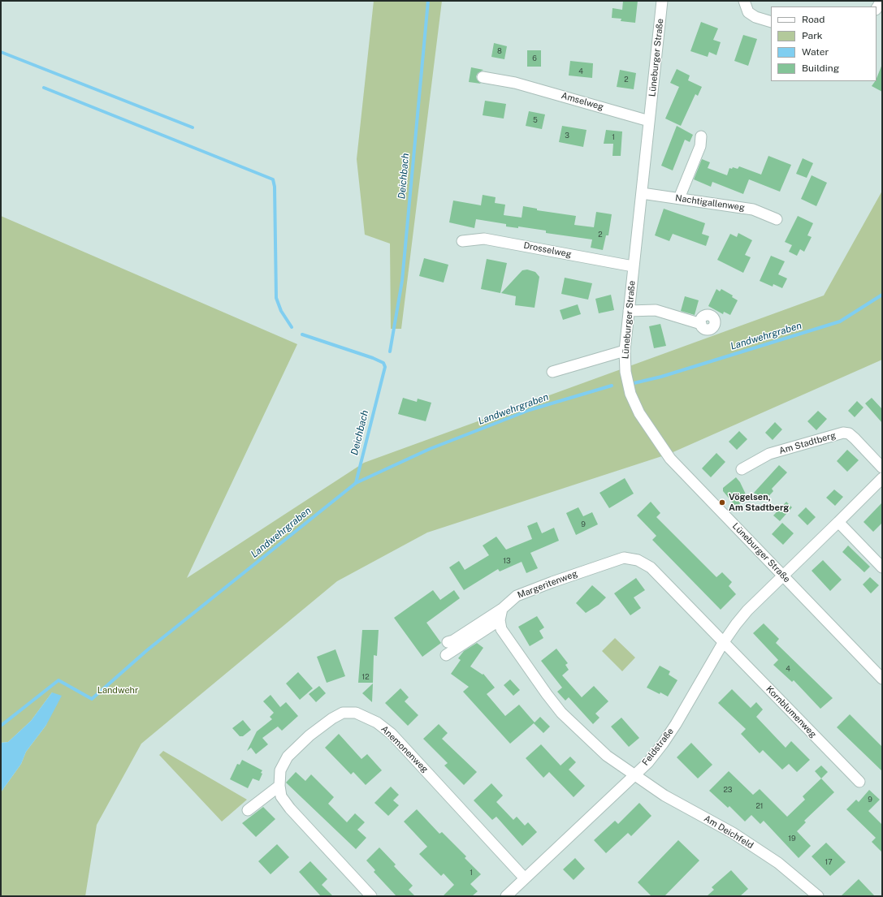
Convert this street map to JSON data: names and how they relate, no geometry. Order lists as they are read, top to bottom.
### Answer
{
  "streets": {
    "street": [
      "Lüneburger Straße",
      "Amselweg",
      "Nachtigallenweg",
      "Drosselweg",
      "Am Stadtberg",
      "Margeritenweg",
      "Kornblumenweg",
      "Feldstraße",
      "Anemonenweg",
      "Am Deichfeld"
    ]
  },
  "crossings": [
    ["Lüneburger Straße", "Amselweg"],
    ["Lüneburger Straße", "Nachtigallenweg"],
    ["Lüneburger Straße", "Drosselweg"],
    ["Lüneburger Straße", "Feldstraße"],
    ["Margeritenweg", "Kornblumenweg"],
    ["Margeritenweg", "Feldstraße"],
    ["Kornblumenweg", "Feldstraße"],
    ["Feldstraße", "Anemonenweg"],
    ["Feldstraße", "Am Deichfeld"]
  ],
  "water": ["Deichbach", "Landwehrgraben"],
  "parks": ["Landwehr"],
  "places": ["Vögelsen, Am Stadtberg"],
  "house_numbers": [
    "8",
    "6",
    "4",
    "2",
    "5",
    "3",
    "1",
    "2",
    "9",
    "13",
    "4",
    "12",
    "23",
    "9",
    "21",
    "19",
    "17",
    "1"
  ],
  "legend": [
    "Road",
    "Park",
    "Water",
    "Building"
  ]
}
